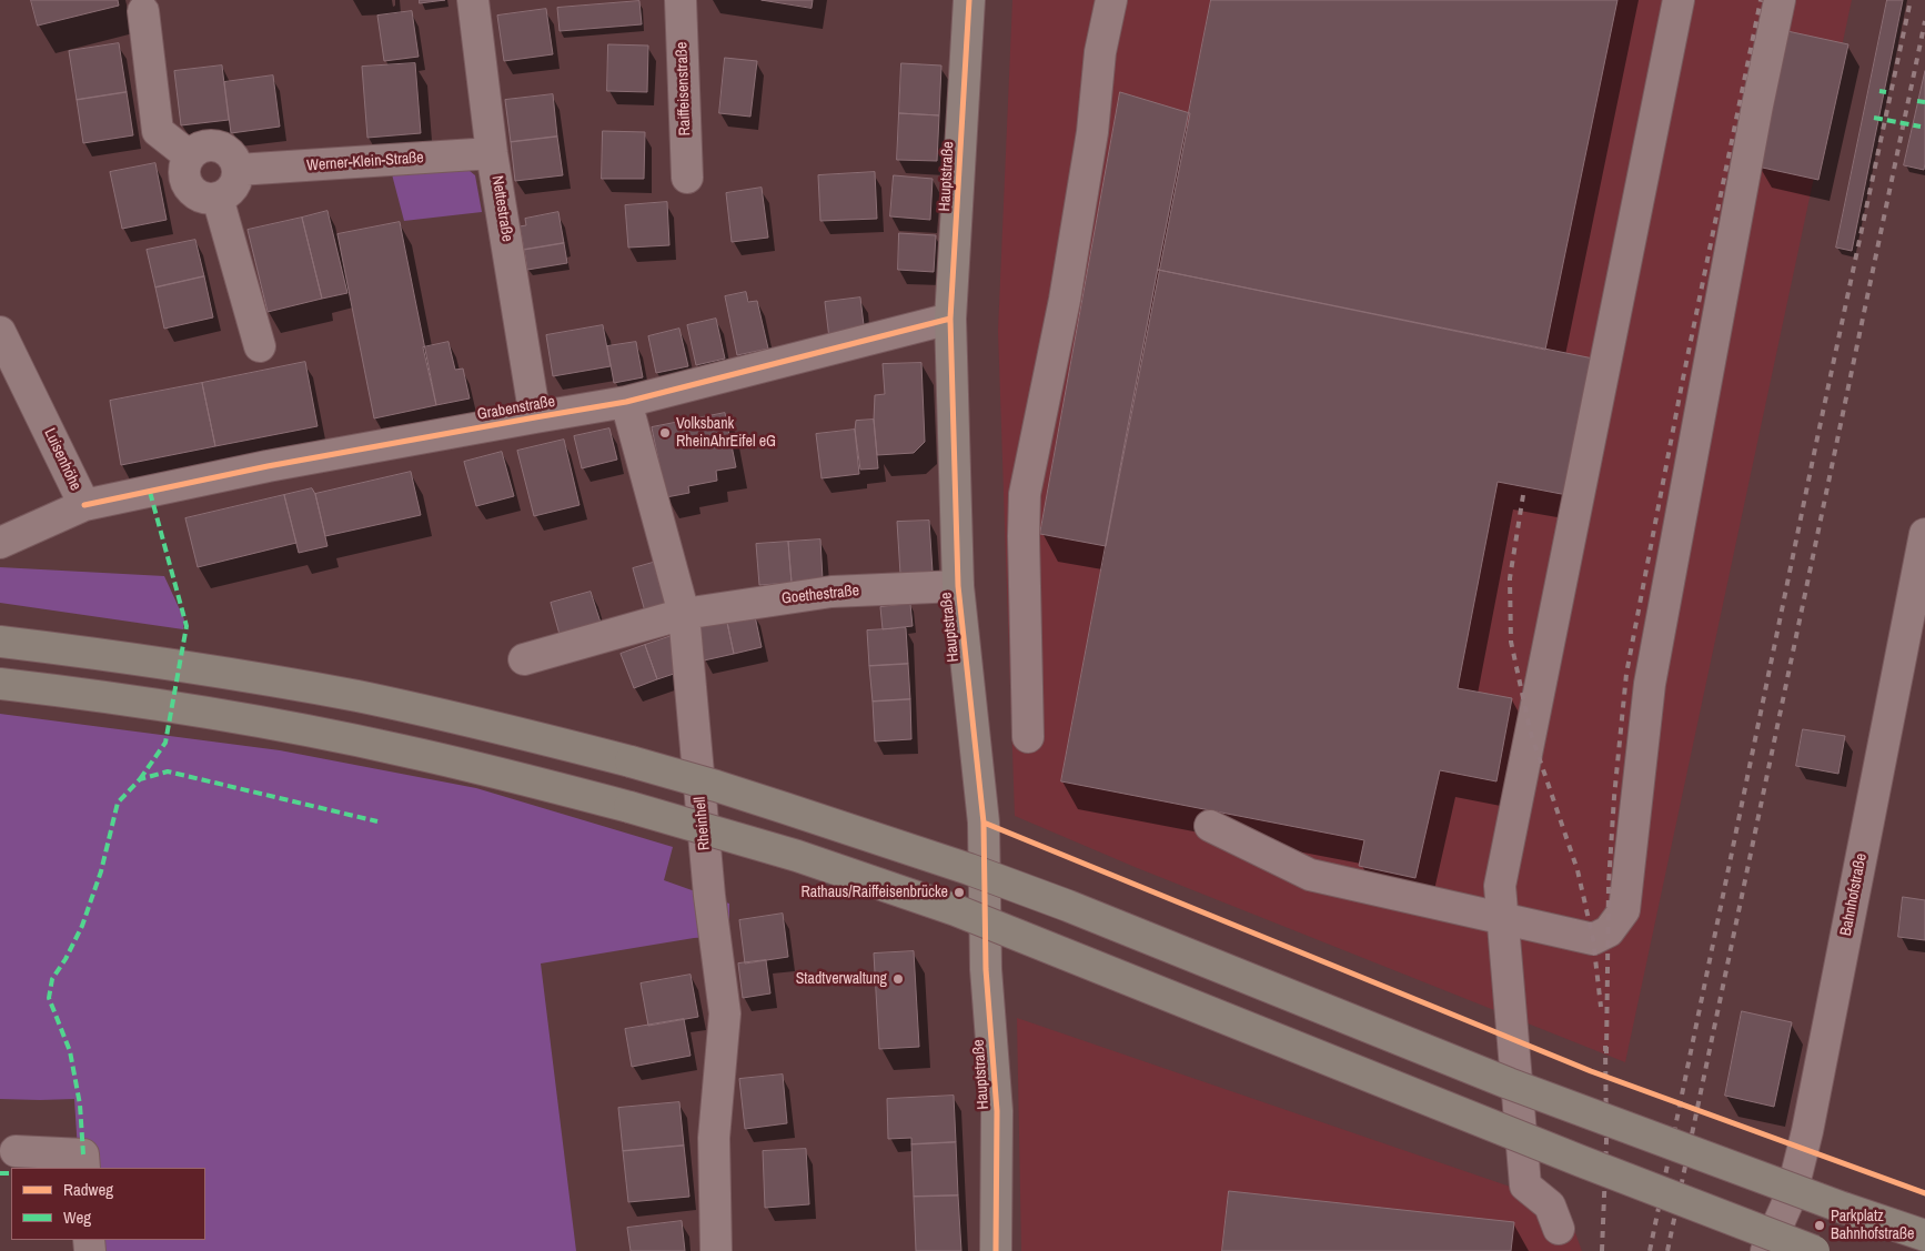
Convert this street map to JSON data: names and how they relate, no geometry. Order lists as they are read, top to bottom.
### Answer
{
  "streets": {
    "main road": ["Hauptstraße"],
    "street": [
      "Raiffeisenstraße",
      "Werner-Klein-Straße",
      "Nettestraße",
      "Grabenstraße",
      "Luisenhöhe",
      "Goethestraße",
      "Rheinhell",
      "Bahnhofstraße"
    ]
  },
  "crossings": [
    ["Werner-Klein-Straße", "Nettestraße"],
    ["Hauptstraße", "Grabenstraße"],
    ["Hauptstraße", "Goethestraße"],
    ["Nettestraße", "Grabenstraße"],
    ["Grabenstraße", "Luisenhöhe"],
    ["Grabenstraße", "Rheinhell"],
    ["Goethestraße", "Rheinhell"]
  ],
  "places": [
    "Volksbank RheinAhrEifel eG",
    "Rathaus/Raiffeisenbrücke",
    "Stadtverwaltung",
    "Parkplatz Bahnhofstraße"
  ],
  "legend": ["Radweg", "Weg"]
}
